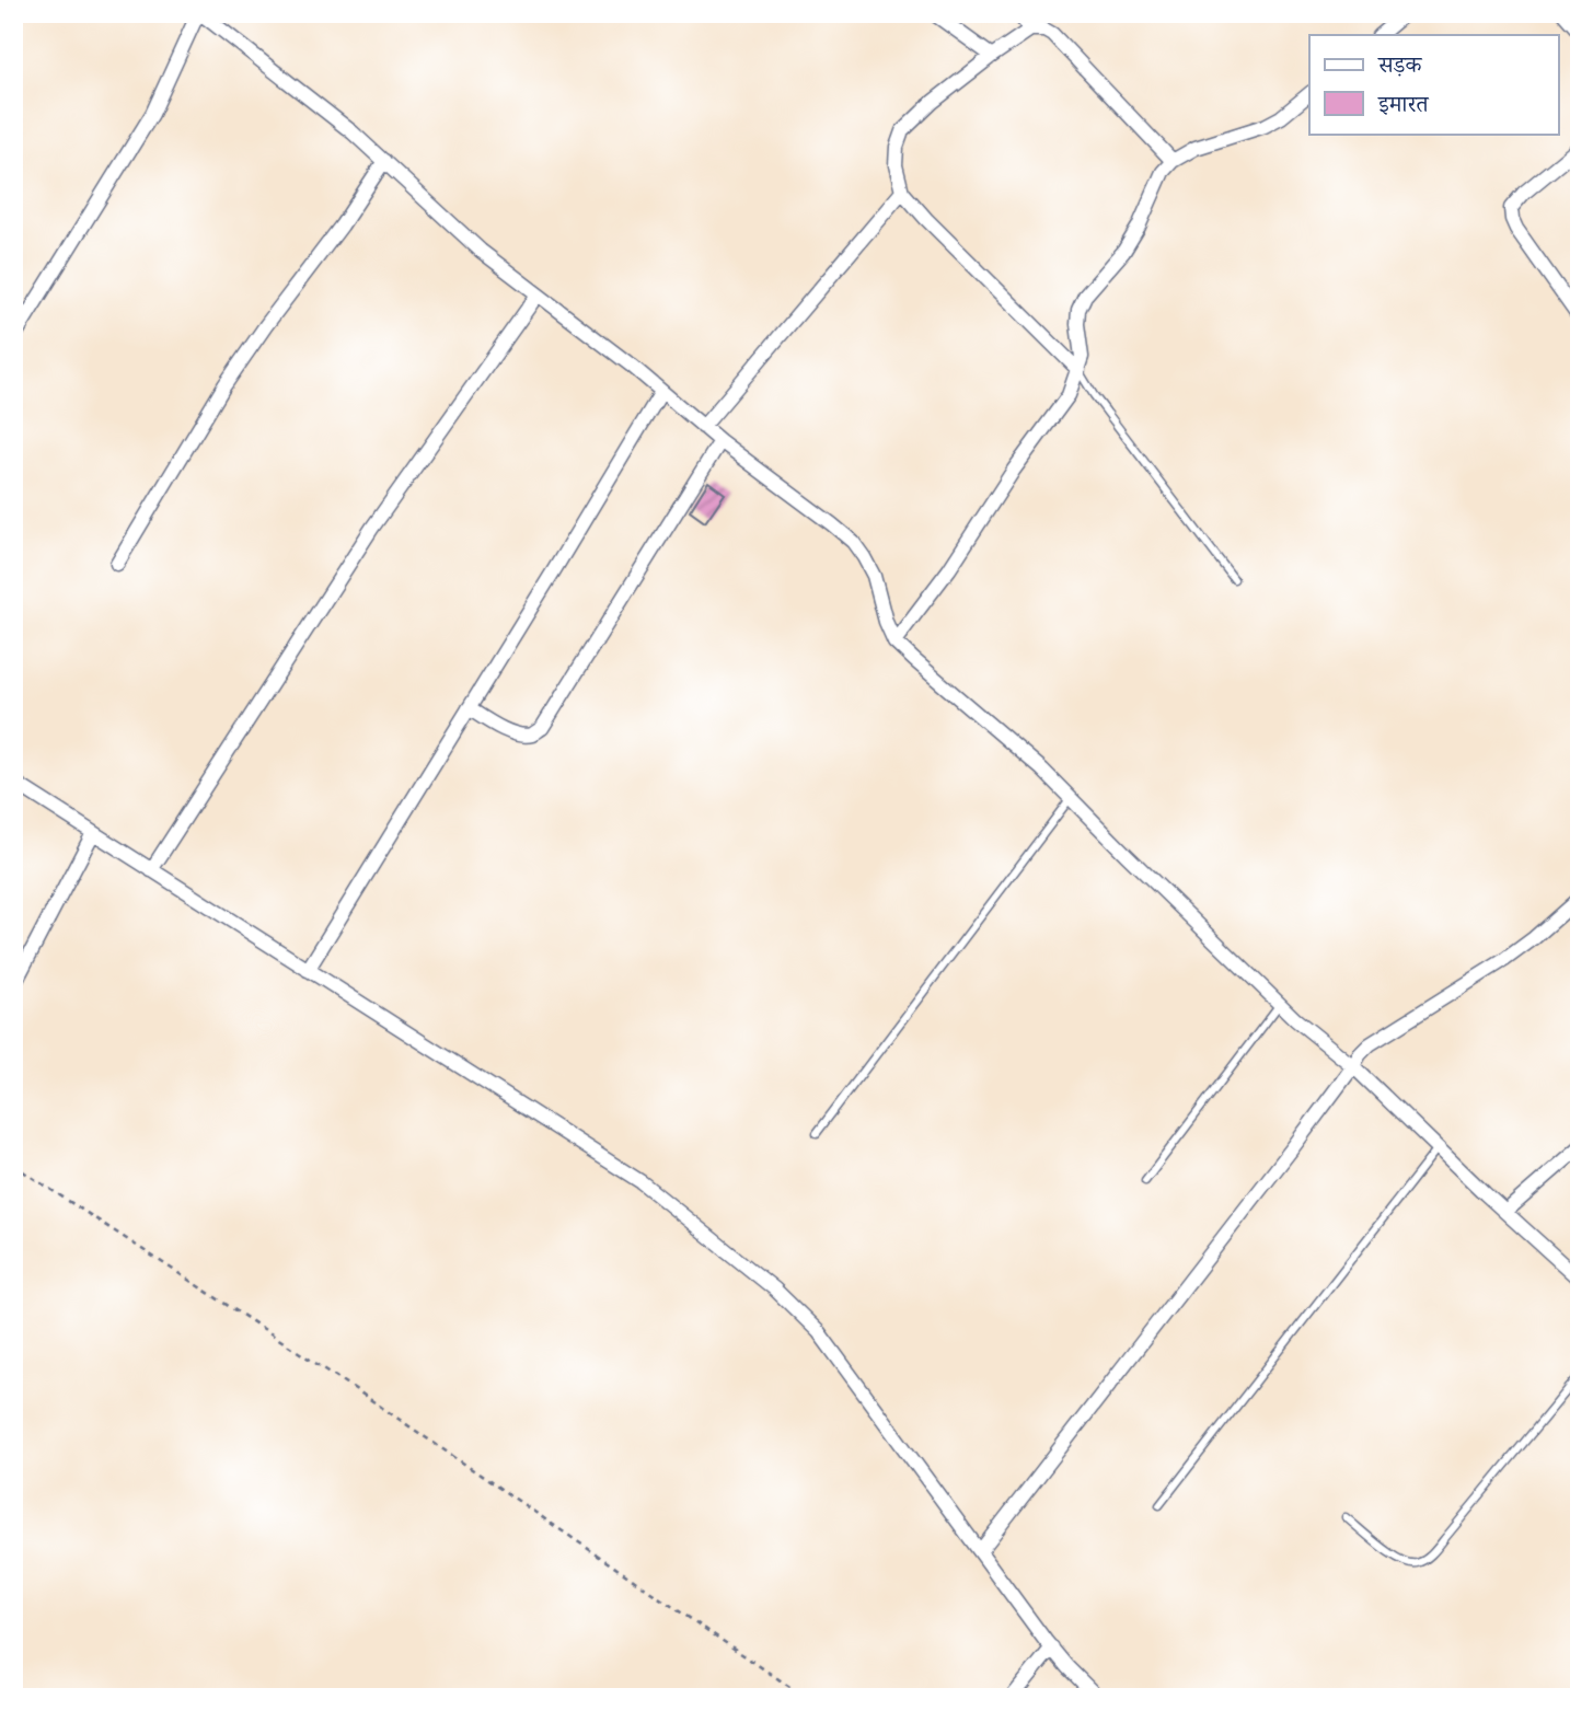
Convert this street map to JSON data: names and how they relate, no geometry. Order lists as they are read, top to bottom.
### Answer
{
  "legend": ["सड़क", "इमारत"]
}
